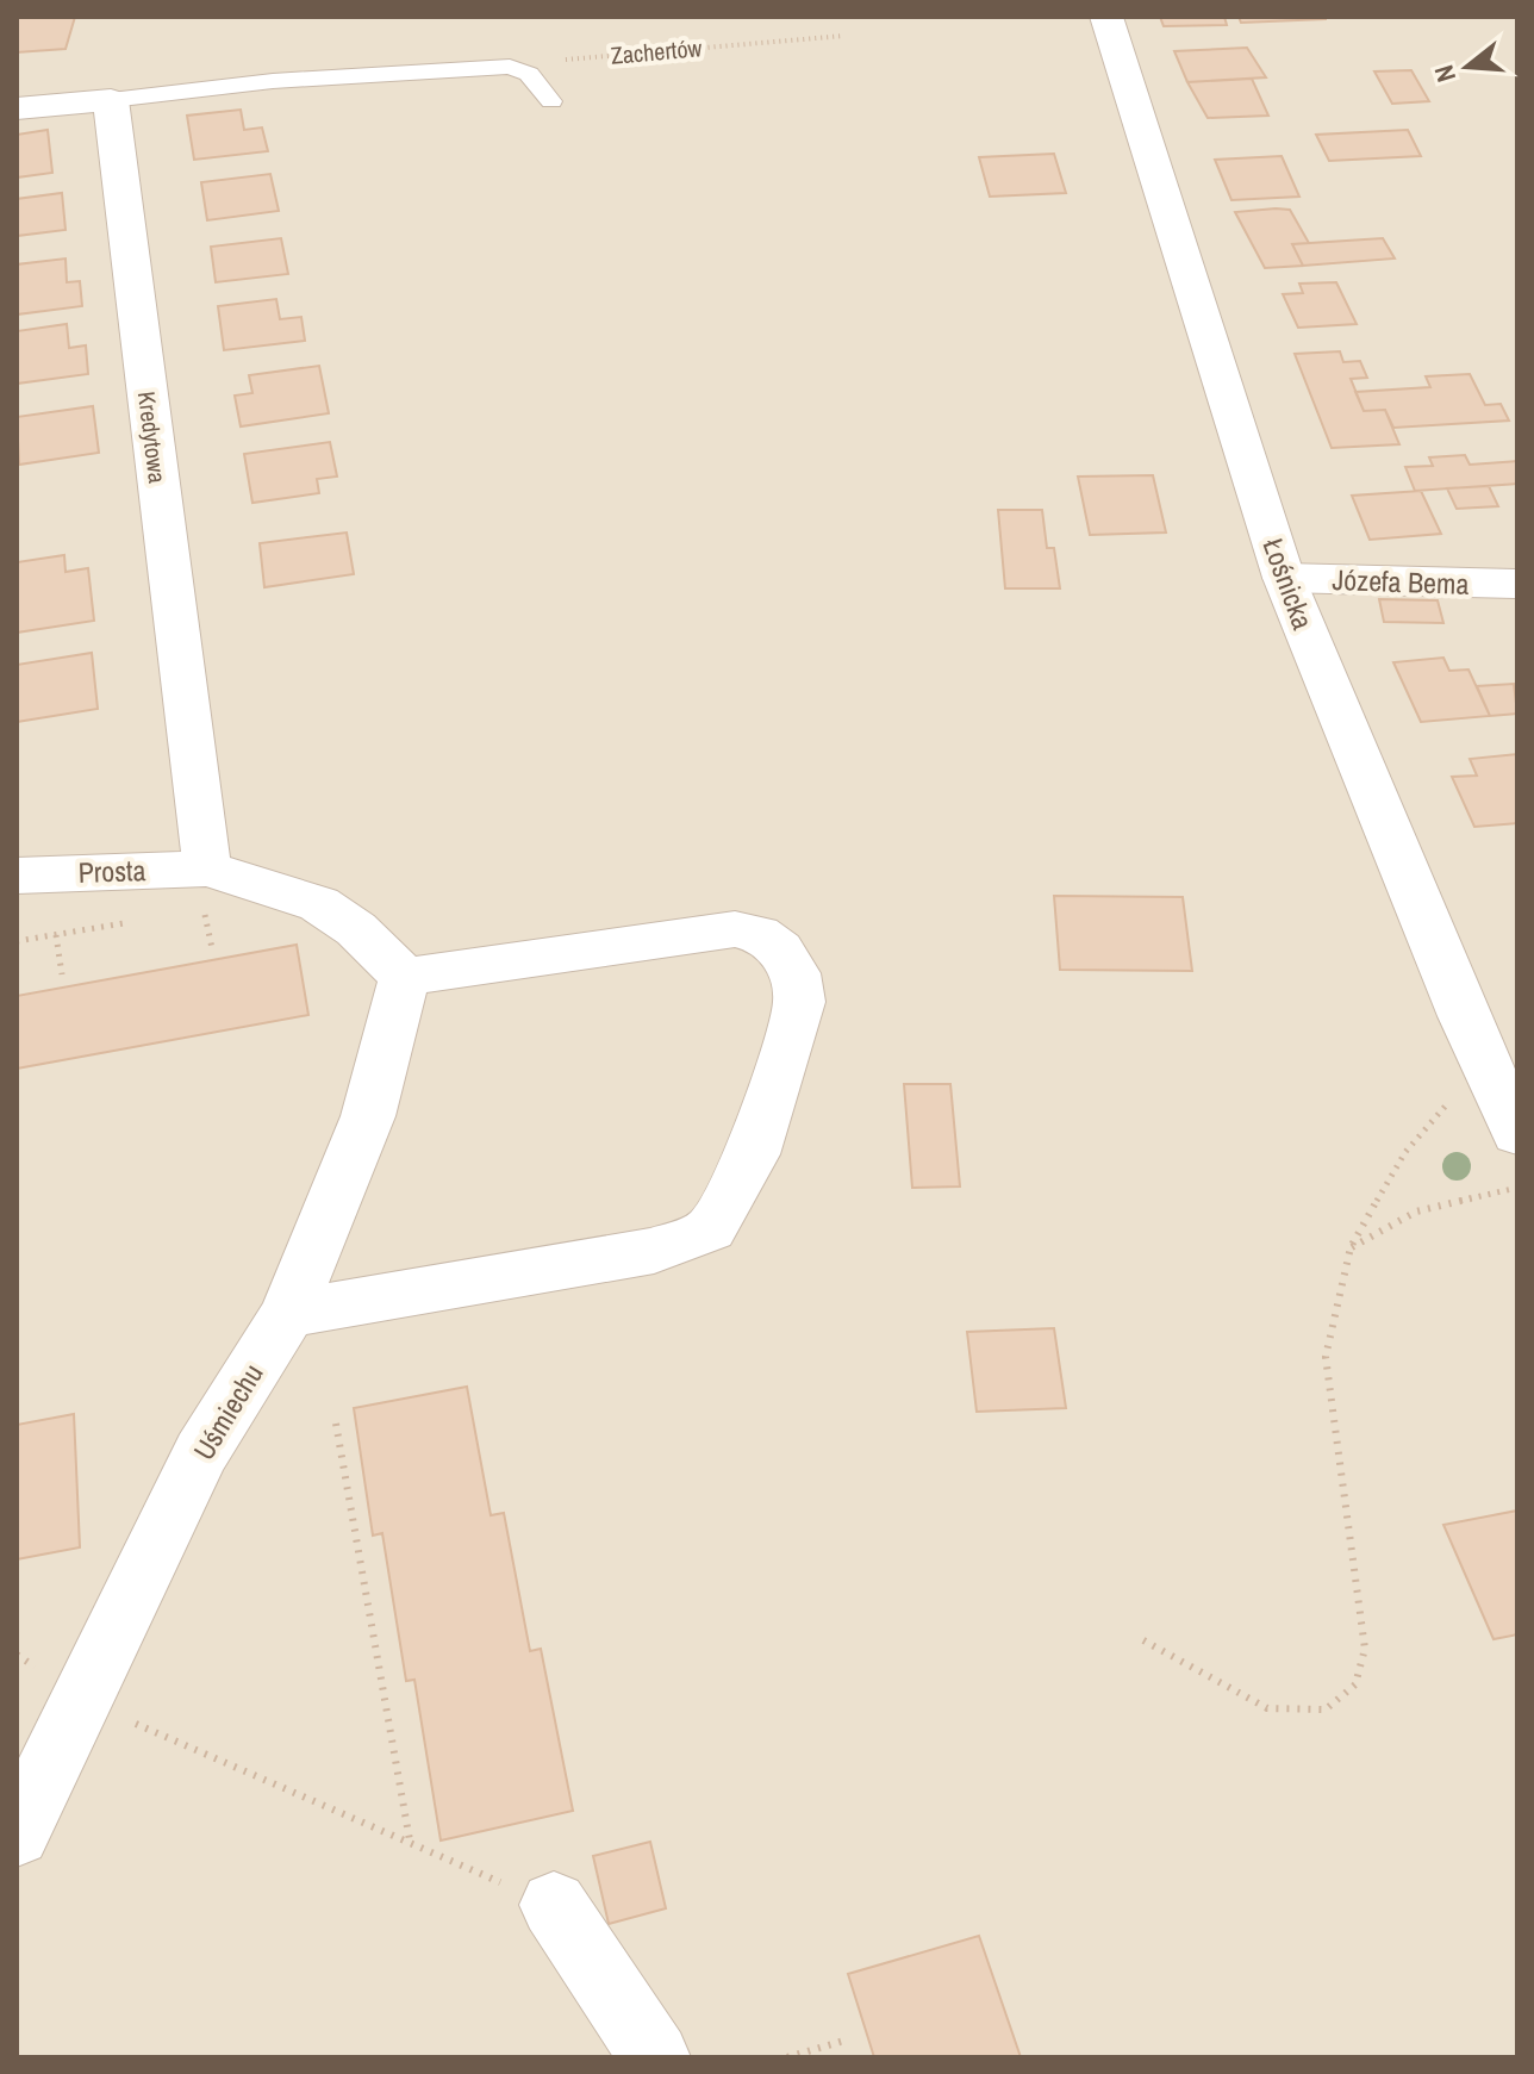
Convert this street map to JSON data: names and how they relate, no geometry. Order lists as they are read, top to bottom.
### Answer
{
  "streets": {
    "street": [
      "Kredytowa",
      "Józefa Bema",
      "Łośnicka",
      "Prosta",
      "Uśmiechu"
    ],
    "path": ["Zachertów"]
  },
  "crossings": [
    ["Kredytowa", "Prosta"],
    ["Józefa Bema", "Łośnicka"],
    ["Prosta", "Uśmiechu"]
  ],
  "north": "left"
}
